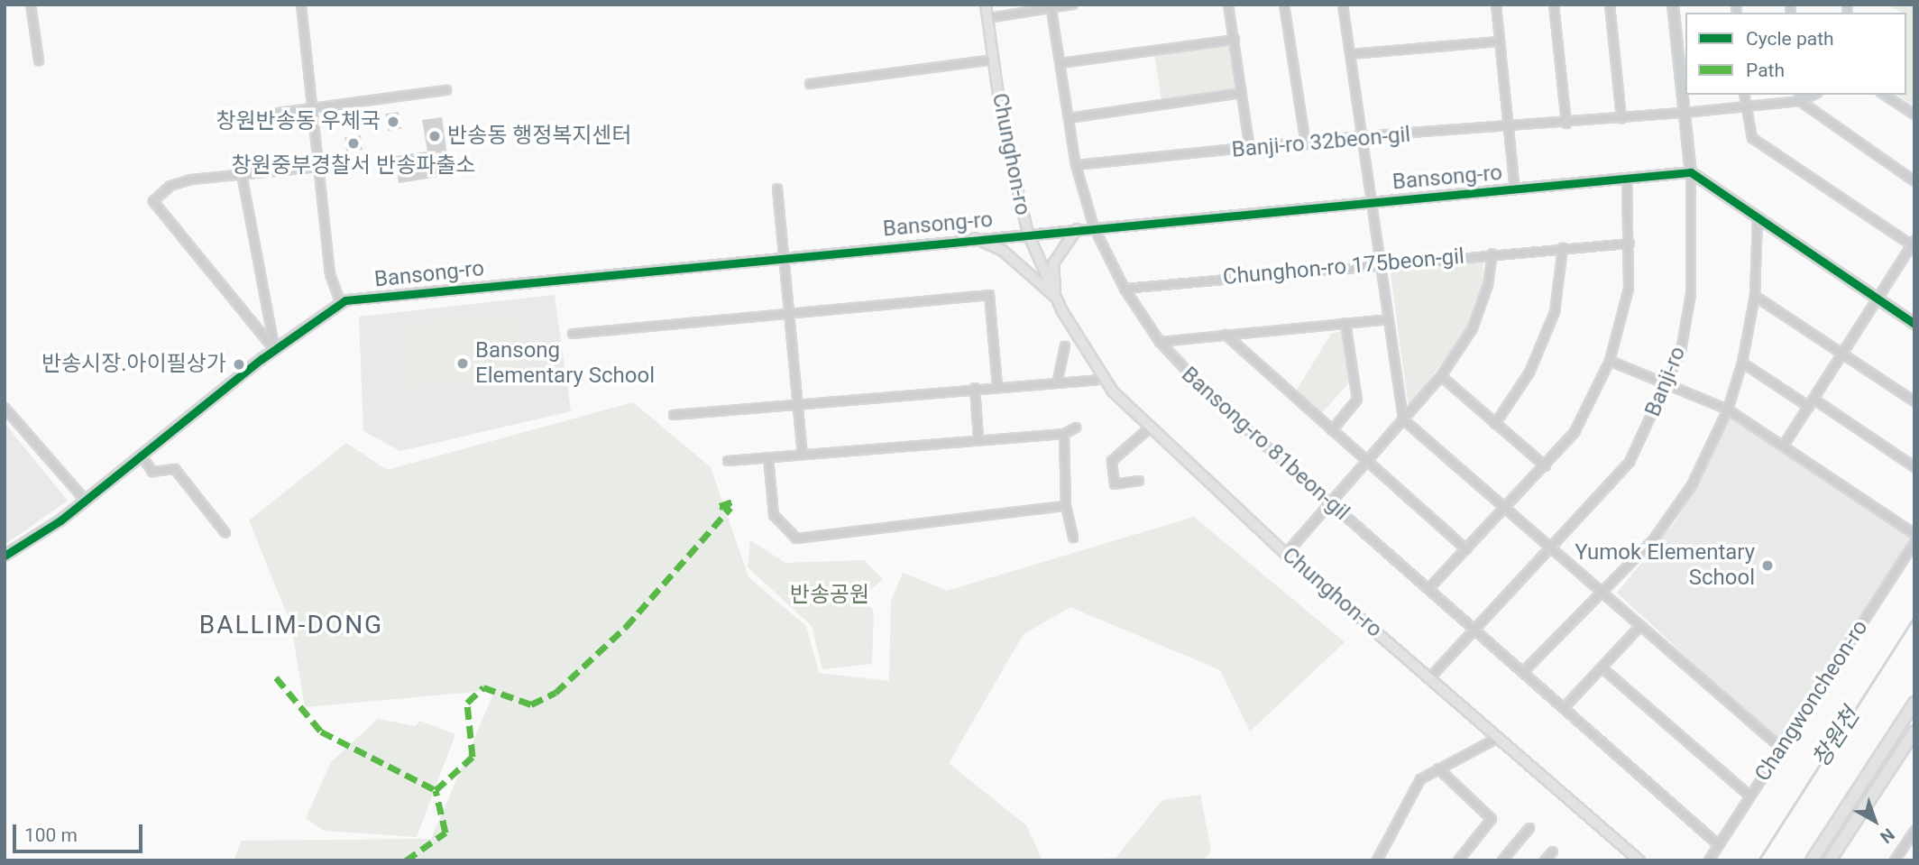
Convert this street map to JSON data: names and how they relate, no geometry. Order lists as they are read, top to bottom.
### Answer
{
  "streets": {
    "main road": ["Chunghon-ro"],
    "street": [
      "Banji-ro 32beon-gil",
      "Bansong-ro",
      "Chunghon-ro 175beon-gil",
      "Banji-ro",
      "Bansong-ro 81beon-gil",
      "Changwoncheon-ro"
    ]
  },
  "crossings": [
    ["Banji-ro 32beon-gil", "Banji-ro"],
    ["Banji-ro 32beon-gil", "Bansong-ro 81beon-gil"],
    ["Chunghon-ro", "Bansong-ro"],
    ["Chunghon-ro", "Banji-ro"],
    ["Bansong-ro", "Banji-ro"],
    ["Bansong-ro", "Bansong-ro 81beon-gil"],
    ["Chunghon-ro 175beon-gil", "Bansong-ro 81beon-gil"],
    ["Banji-ro", "Bansong-ro 81beon-gil"],
    ["Bansong-ro 81beon-gil", "Changwoncheon-ro"]
  ],
  "districts": ["BALLIM-DONG"],
  "water": ["창원천"],
  "parks": ["반송공원"],
  "places": [
    "창원반송동 우체국",
    "반송동 행정복지센터",
    "창원중부경찰서 반송파출소",
    "Bansong Elementary School",
    "반송시장.아이필상가",
    "Yumok Elementary School"
  ],
  "legend": ["Cycle path", "Path"],
  "scale_bar": "100 m",
  "north": "bottom right"
}
